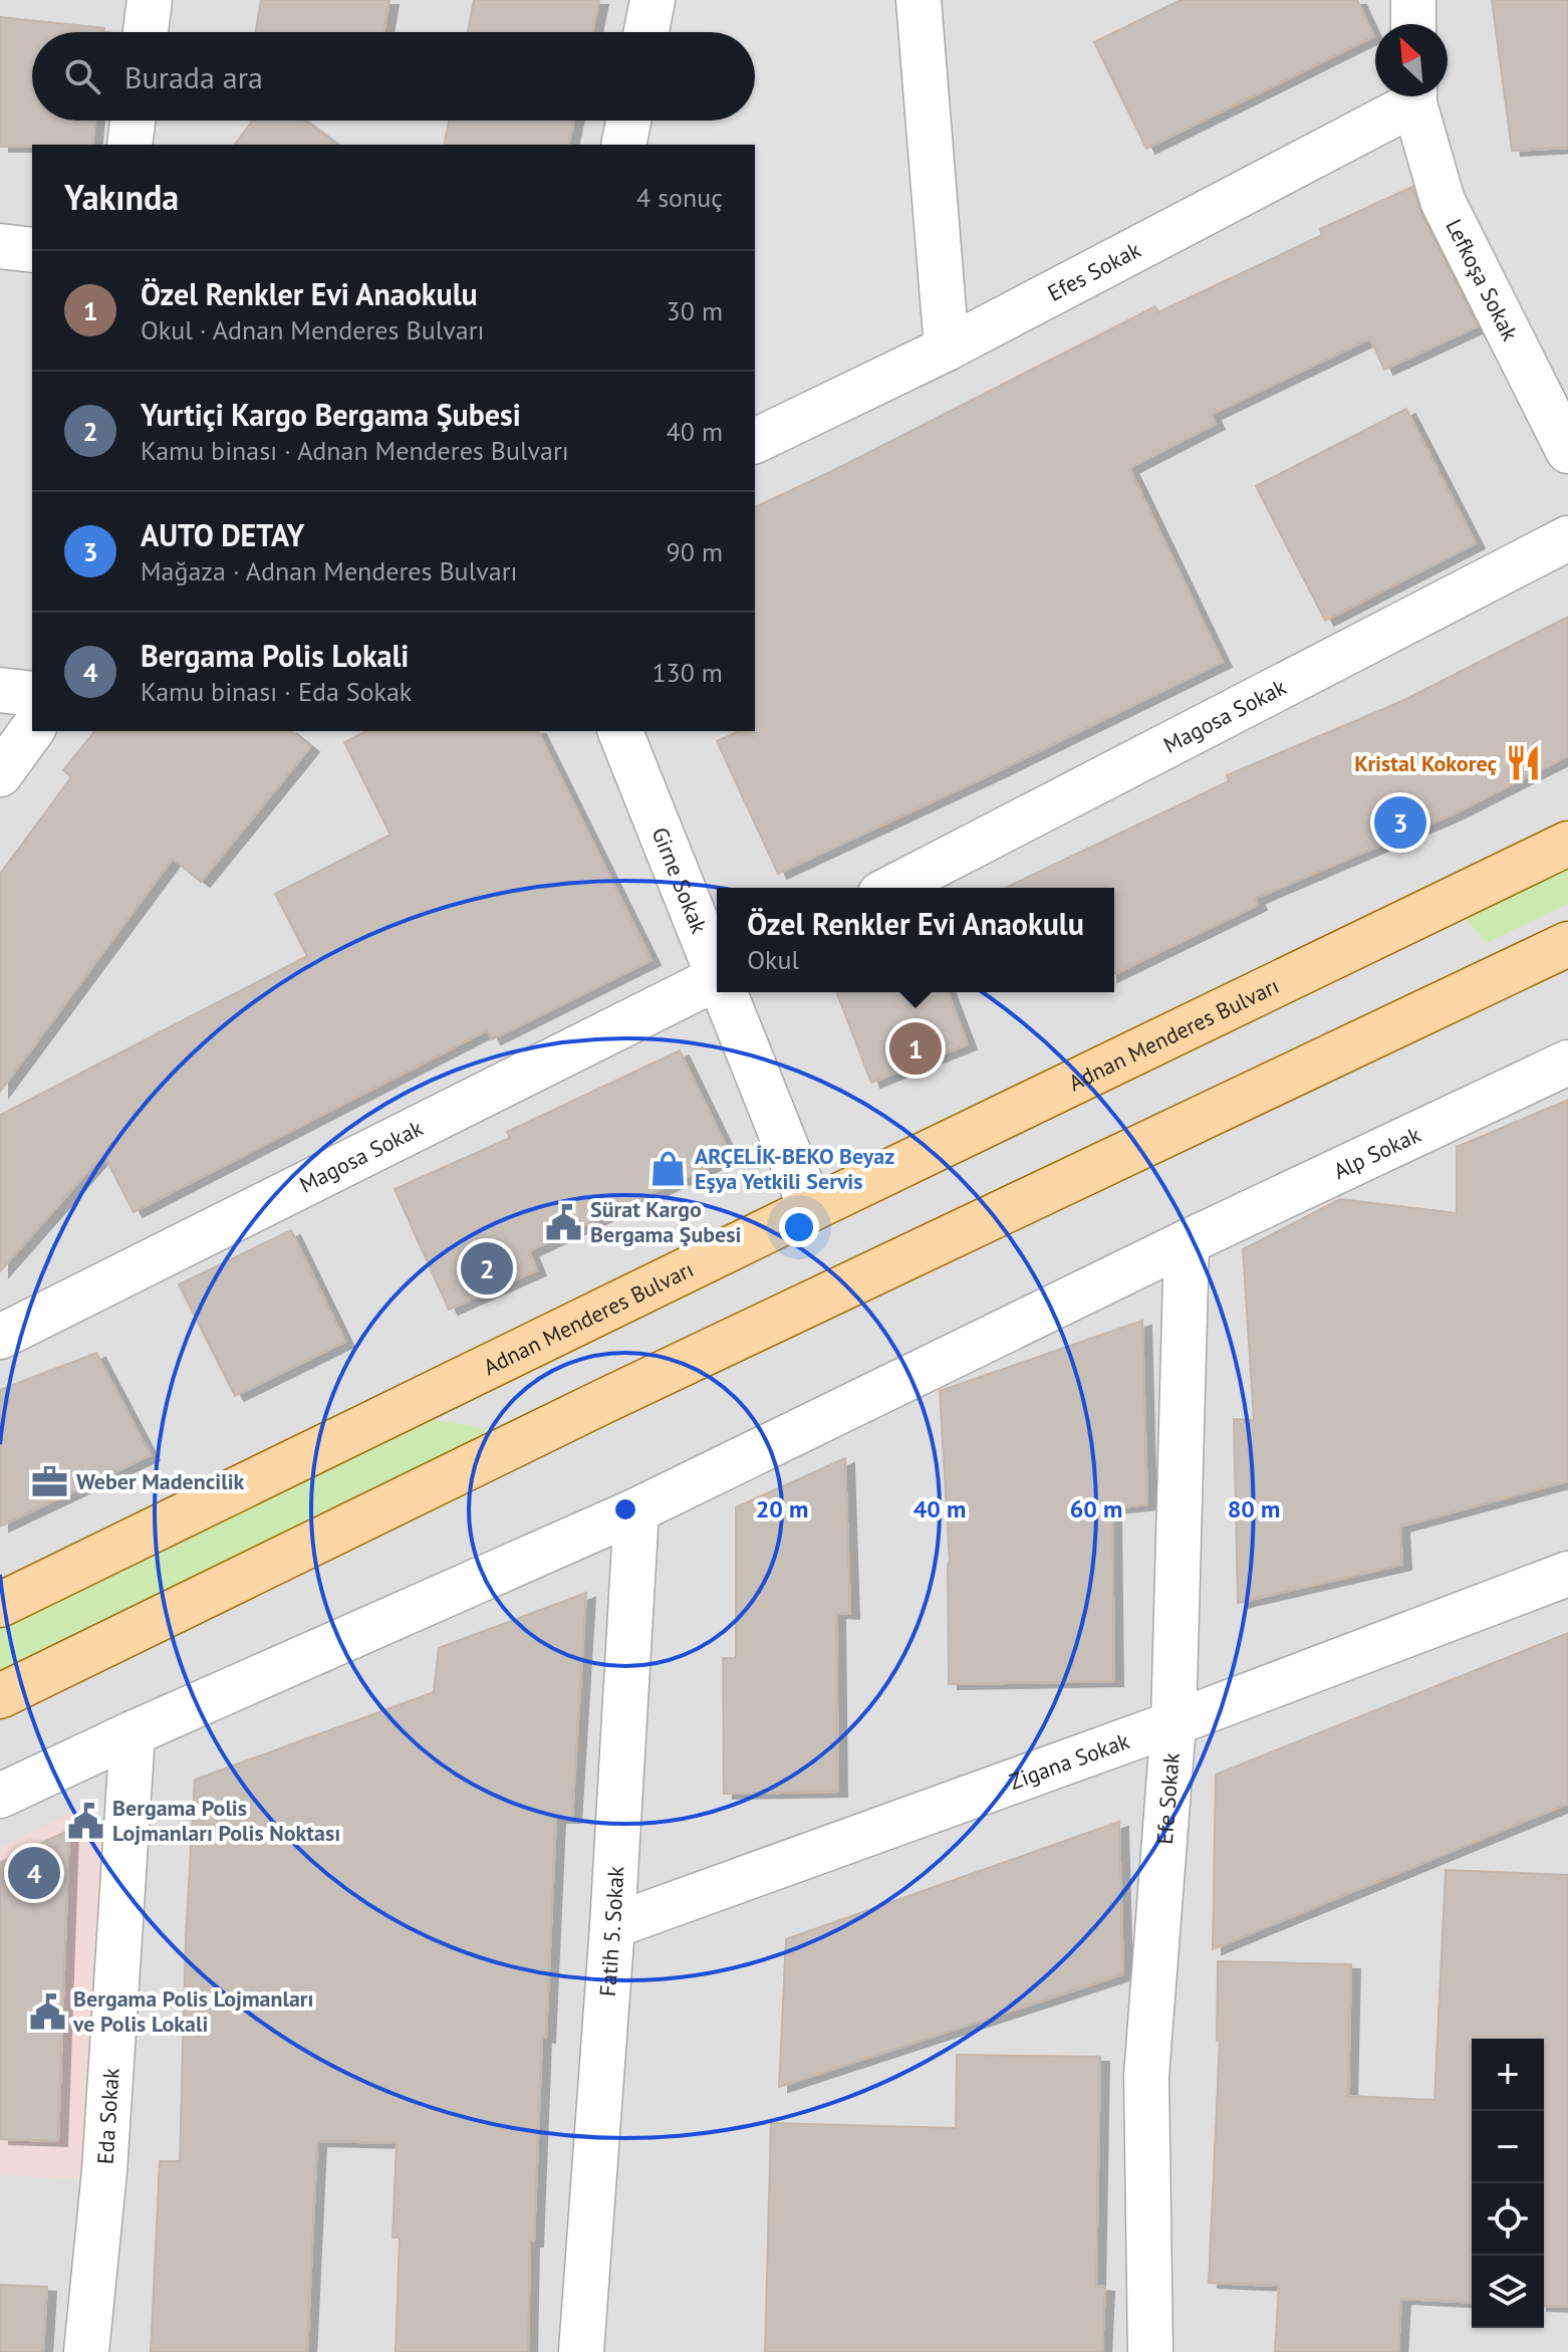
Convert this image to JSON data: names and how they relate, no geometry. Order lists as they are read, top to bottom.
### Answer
{
  "streets": {
    "main road": ["Adnan Menderes Bulvarı"],
    "street": [
      "Efes Sokak",
      "Lefkoşa Sokak",
      "Magosa Sokak",
      "Girne Sokak",
      "Alp Sokak",
      "Zigana Sokak",
      "Efe Sokak",
      "Fatih 5. Sokak",
      "Eda Sokak"
    ]
  },
  "crossings": [
    ["Girne Sokak", "Adnan Menderes Bulvarı"],
    ["Alp Sokak", "Efe Sokak"],
    ["Alp Sokak", "Fatih 5. Sokak"],
    ["Alp Sokak", "Eda Sokak"],
    ["Zigana Sokak", "Efe Sokak"],
    ["Zigana Sokak", "Fatih 5. Sokak"]
  ],
  "places": {
    "restaurant": ["Kristal Kokoreç"],
    "shop": ["ARÇELİK-BEKO Beyaz Eşya Yetkili Servis"],
    "public building": ["Sürat Kargo Bergama Şubesi", "Bergama Polis Lojmanları Polis Noktası", "Bergama Polis Lojmanları ve Polis Lokali"],
    "office": ["Weber Madencilik"]
  },
  "north": "top left",
  "page": {
    "search": "Burada ara",
    "heading": ["Yakında", "4 sonuç"],
    "list": [
      {
        "mark": "1",
        "name": "Özel Renkler Evi Anaokulu",
        "note": "Okul · Adnan Menderes Bulvarı",
        "value": "30 m"
      },
      {
        "mark": "2",
        "name": "Yurtiçi Kargo Bergama Şubesi",
        "note": "Kamu binası · Adnan Menderes Bulvarı",
        "value": "40 m"
      },
      {
        "mark": "3",
        "name": "AUTO DETAY",
        "note": "Mağaza · Adnan Menderes Bulvarı",
        "value": "90 m"
      },
      {
        "mark": "4",
        "name": "Bergama Polis Lokali",
        "note": "Kamu binası · Eda Sokak",
        "value": "130 m"
      }
    ],
    "pins": [
      "3",
      "1",
      "2",
      "4"
    ],
    "popup": ["Özel Renkler Evi Anaokulu", "Okul"],
    "map_buttons": ["+", "−"]
  },
  "rings": [
    "20 m",
    "40 m",
    "60 m",
    "80 m"
  ]
}
